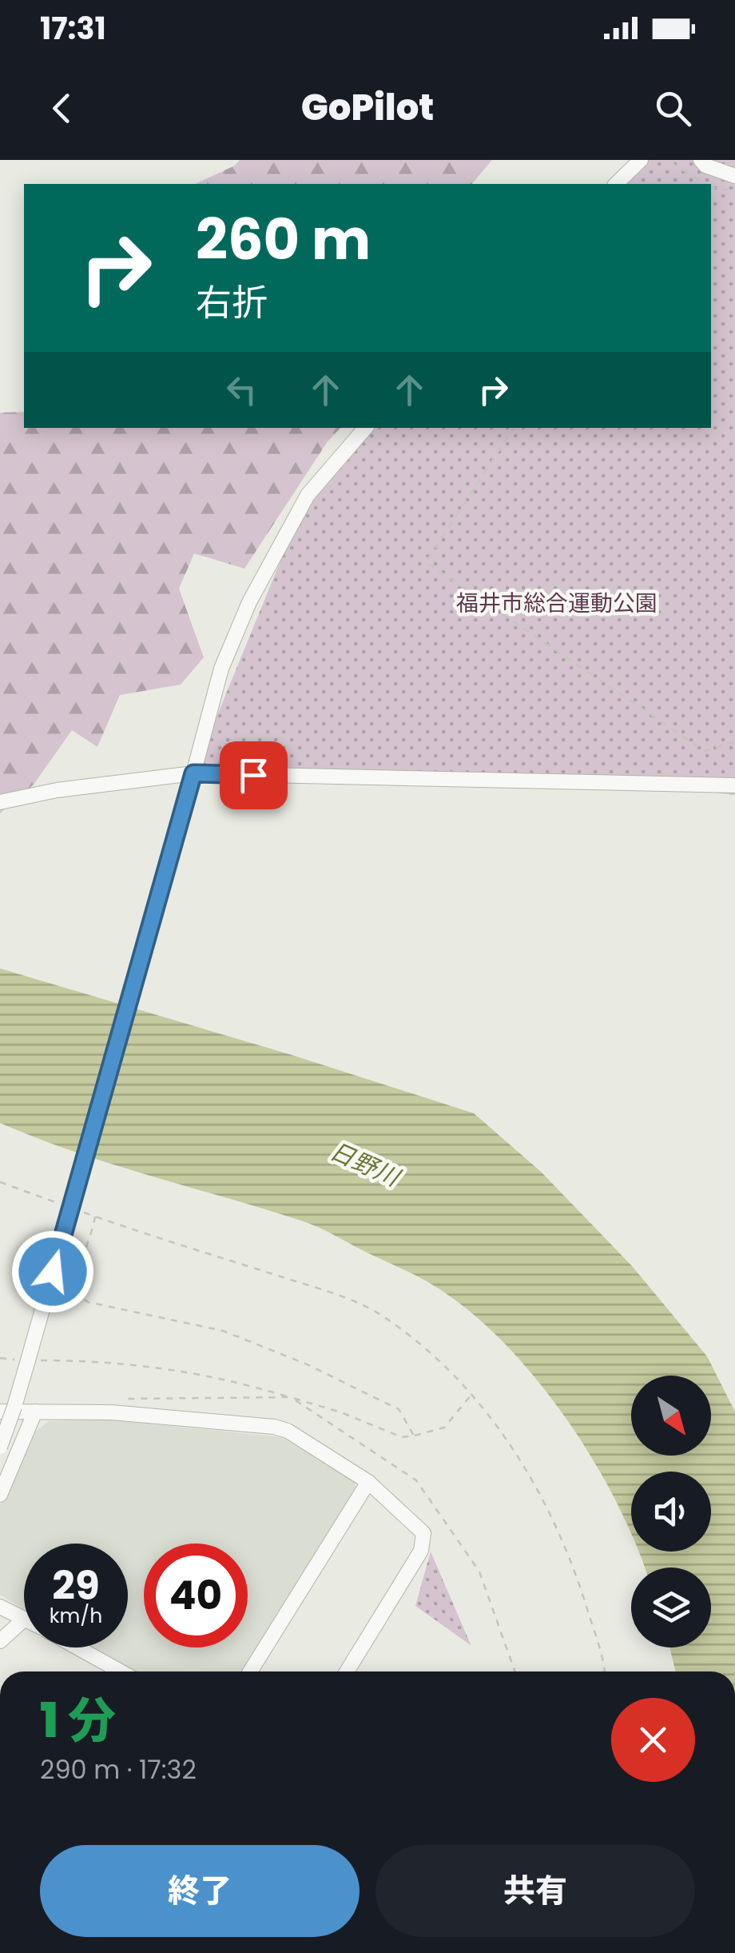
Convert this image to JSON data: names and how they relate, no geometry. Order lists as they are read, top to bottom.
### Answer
{
  "water": ["日野川"],
  "parks": ["福井市総合運動公園"],
  "north": "bottom right",
  "page": {
    "status": "17:31",
    "header": "GoPilot",
    "turn": ["260 m", "右折"],
    "speed": "29 km/h",
    "limit": "40",
    "heading": ["1 分", "290 m · 17:32"],
    "buttons": ["終了", "共有"]
  }
}
